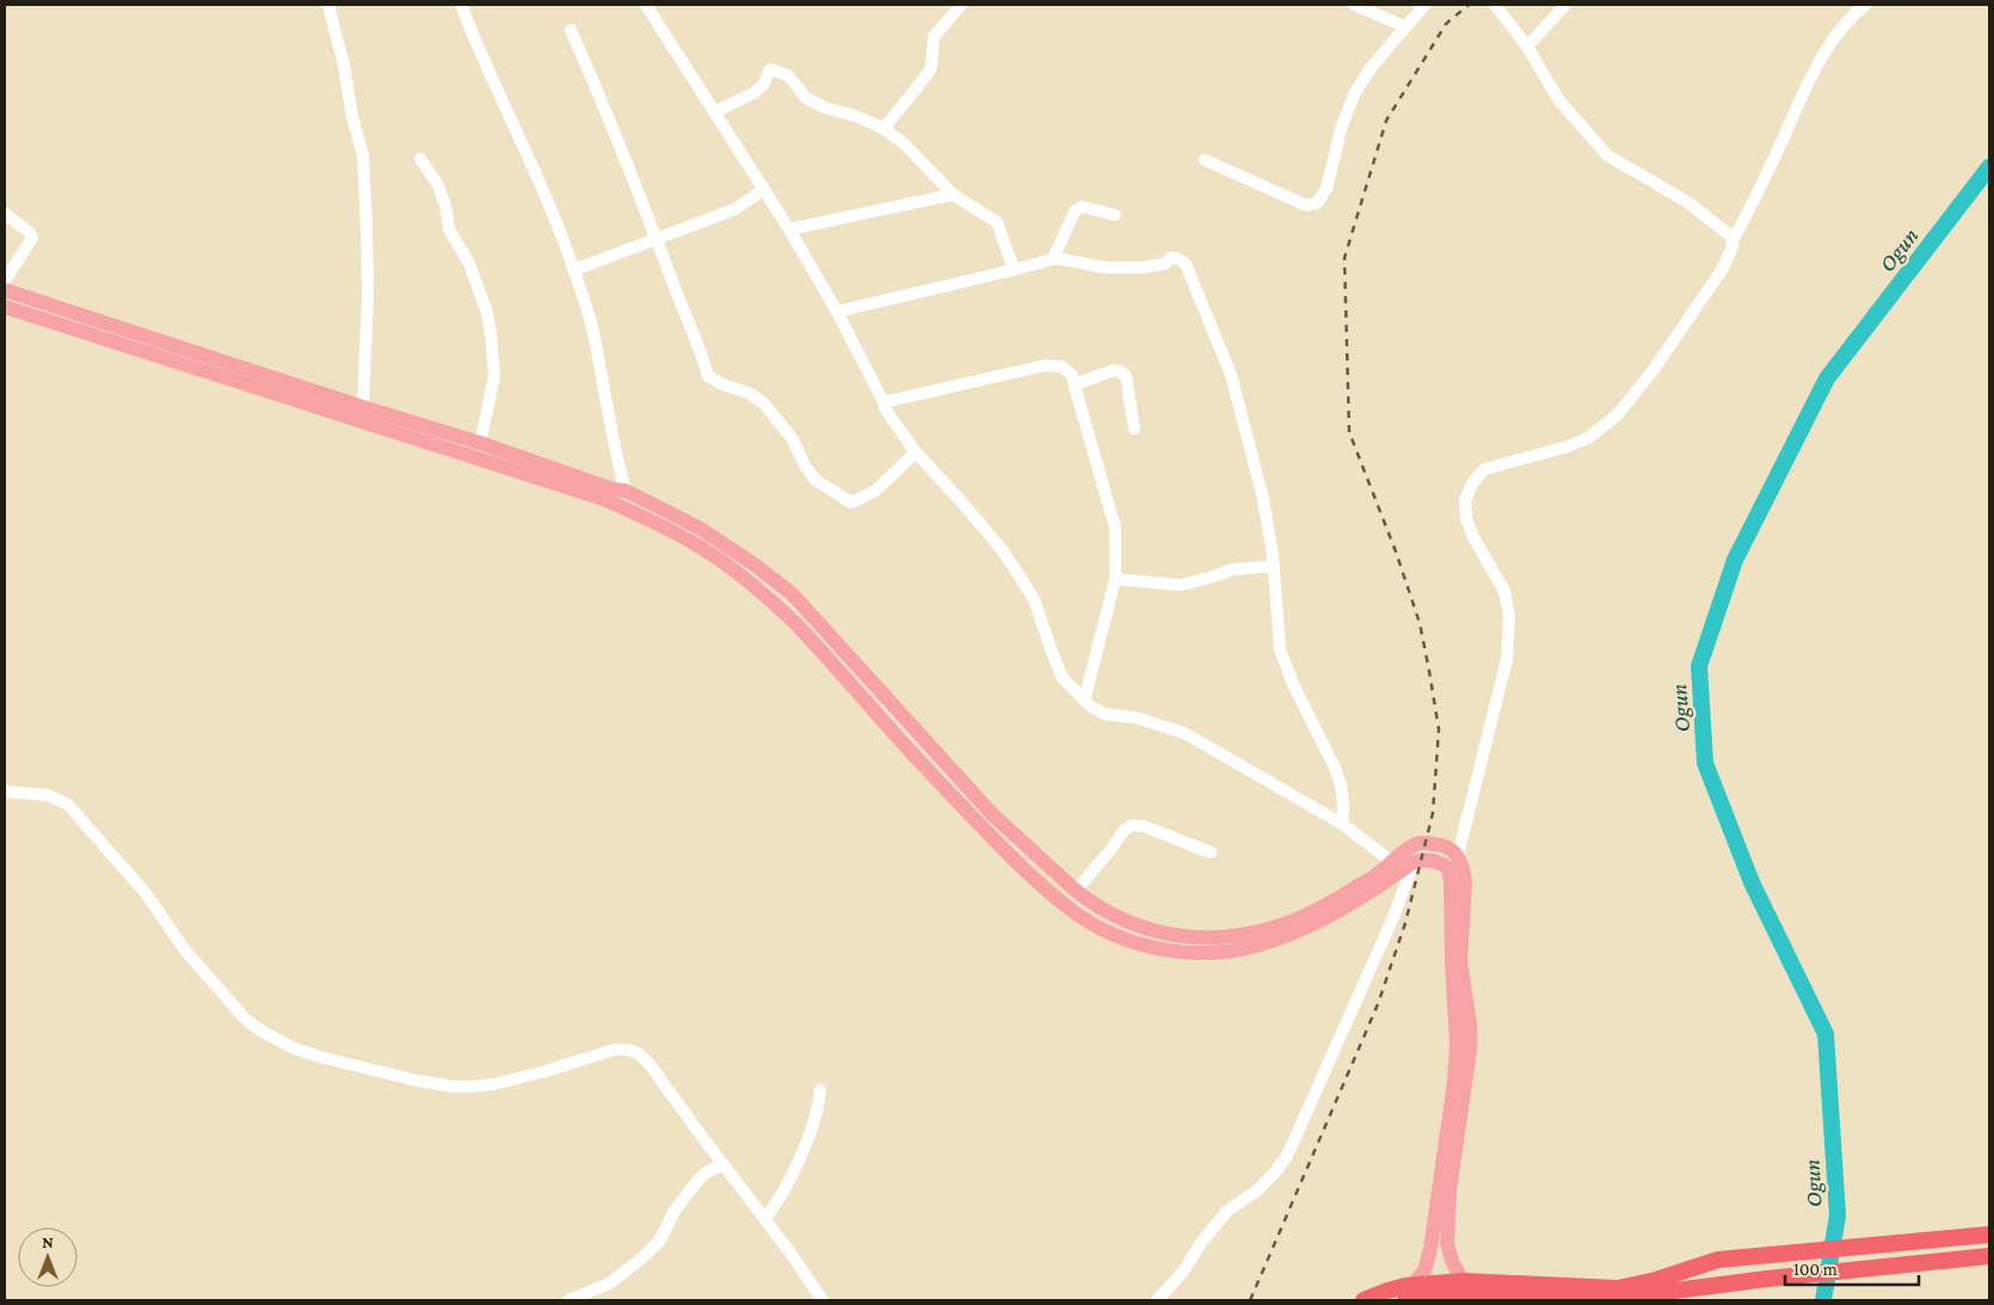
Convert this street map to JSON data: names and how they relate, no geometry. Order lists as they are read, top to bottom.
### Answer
{
  "water": ["Ogun"],
  "scale_bar": "100 m",
  "north": "top"
}
